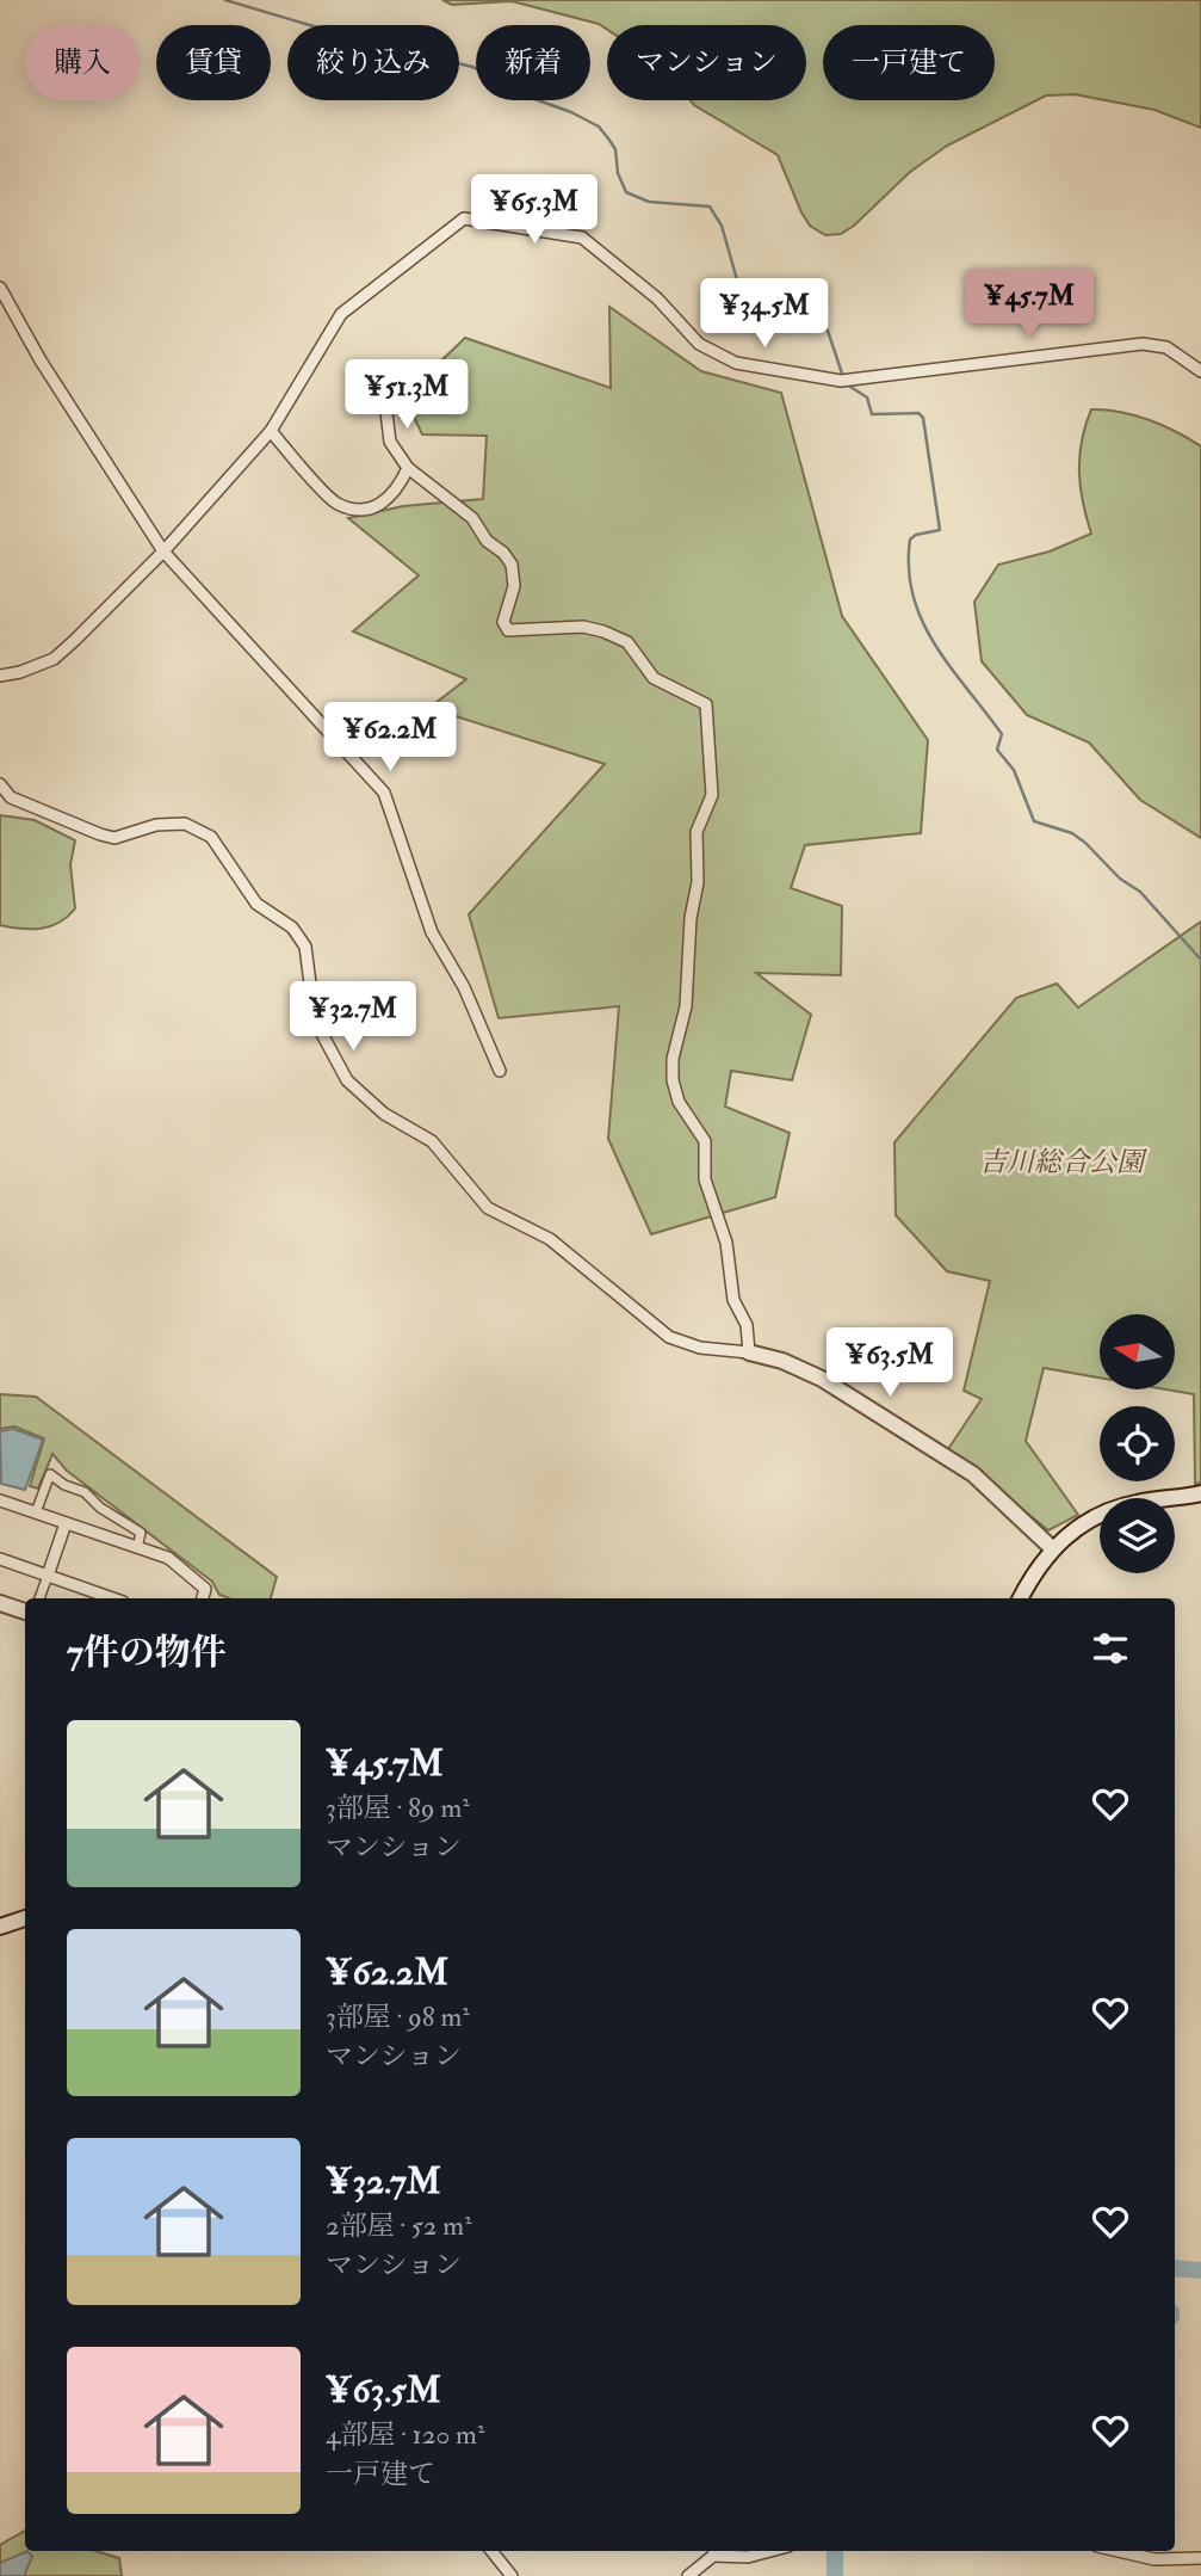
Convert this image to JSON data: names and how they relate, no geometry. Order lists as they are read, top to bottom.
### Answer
{
  "parks": ["吉川総合公園"],
  "north": "left",
  "page": {
    "chip": [
      "購入",
      "賃貸",
      "絞り込み",
      "新着",
      "マンション",
      "一戸建て"
    ],
    "price": [
      "¥65.3M",
      "¥45.7M",
      "¥34.5M",
      "¥51.3M",
      "¥62.2M",
      "¥32.7M",
      "¥63.5M"
    ],
    "heading": "7件の物件",
    "list": [
      {
        "name": "¥45.7M",
        "note": "3部屋 · 89 m² · マンション"
      },
      {
        "name": "¥62.2M",
        "note": "3部屋 · 98 m² · マンション"
      },
      {
        "name": "¥32.7M",
        "note": "2部屋 · 52 m² · マンション"
      },
      {
        "name": "¥63.5M",
        "note": "4部屋 · 120 m² · 一戸建て"
      }
    ]
  }
}
